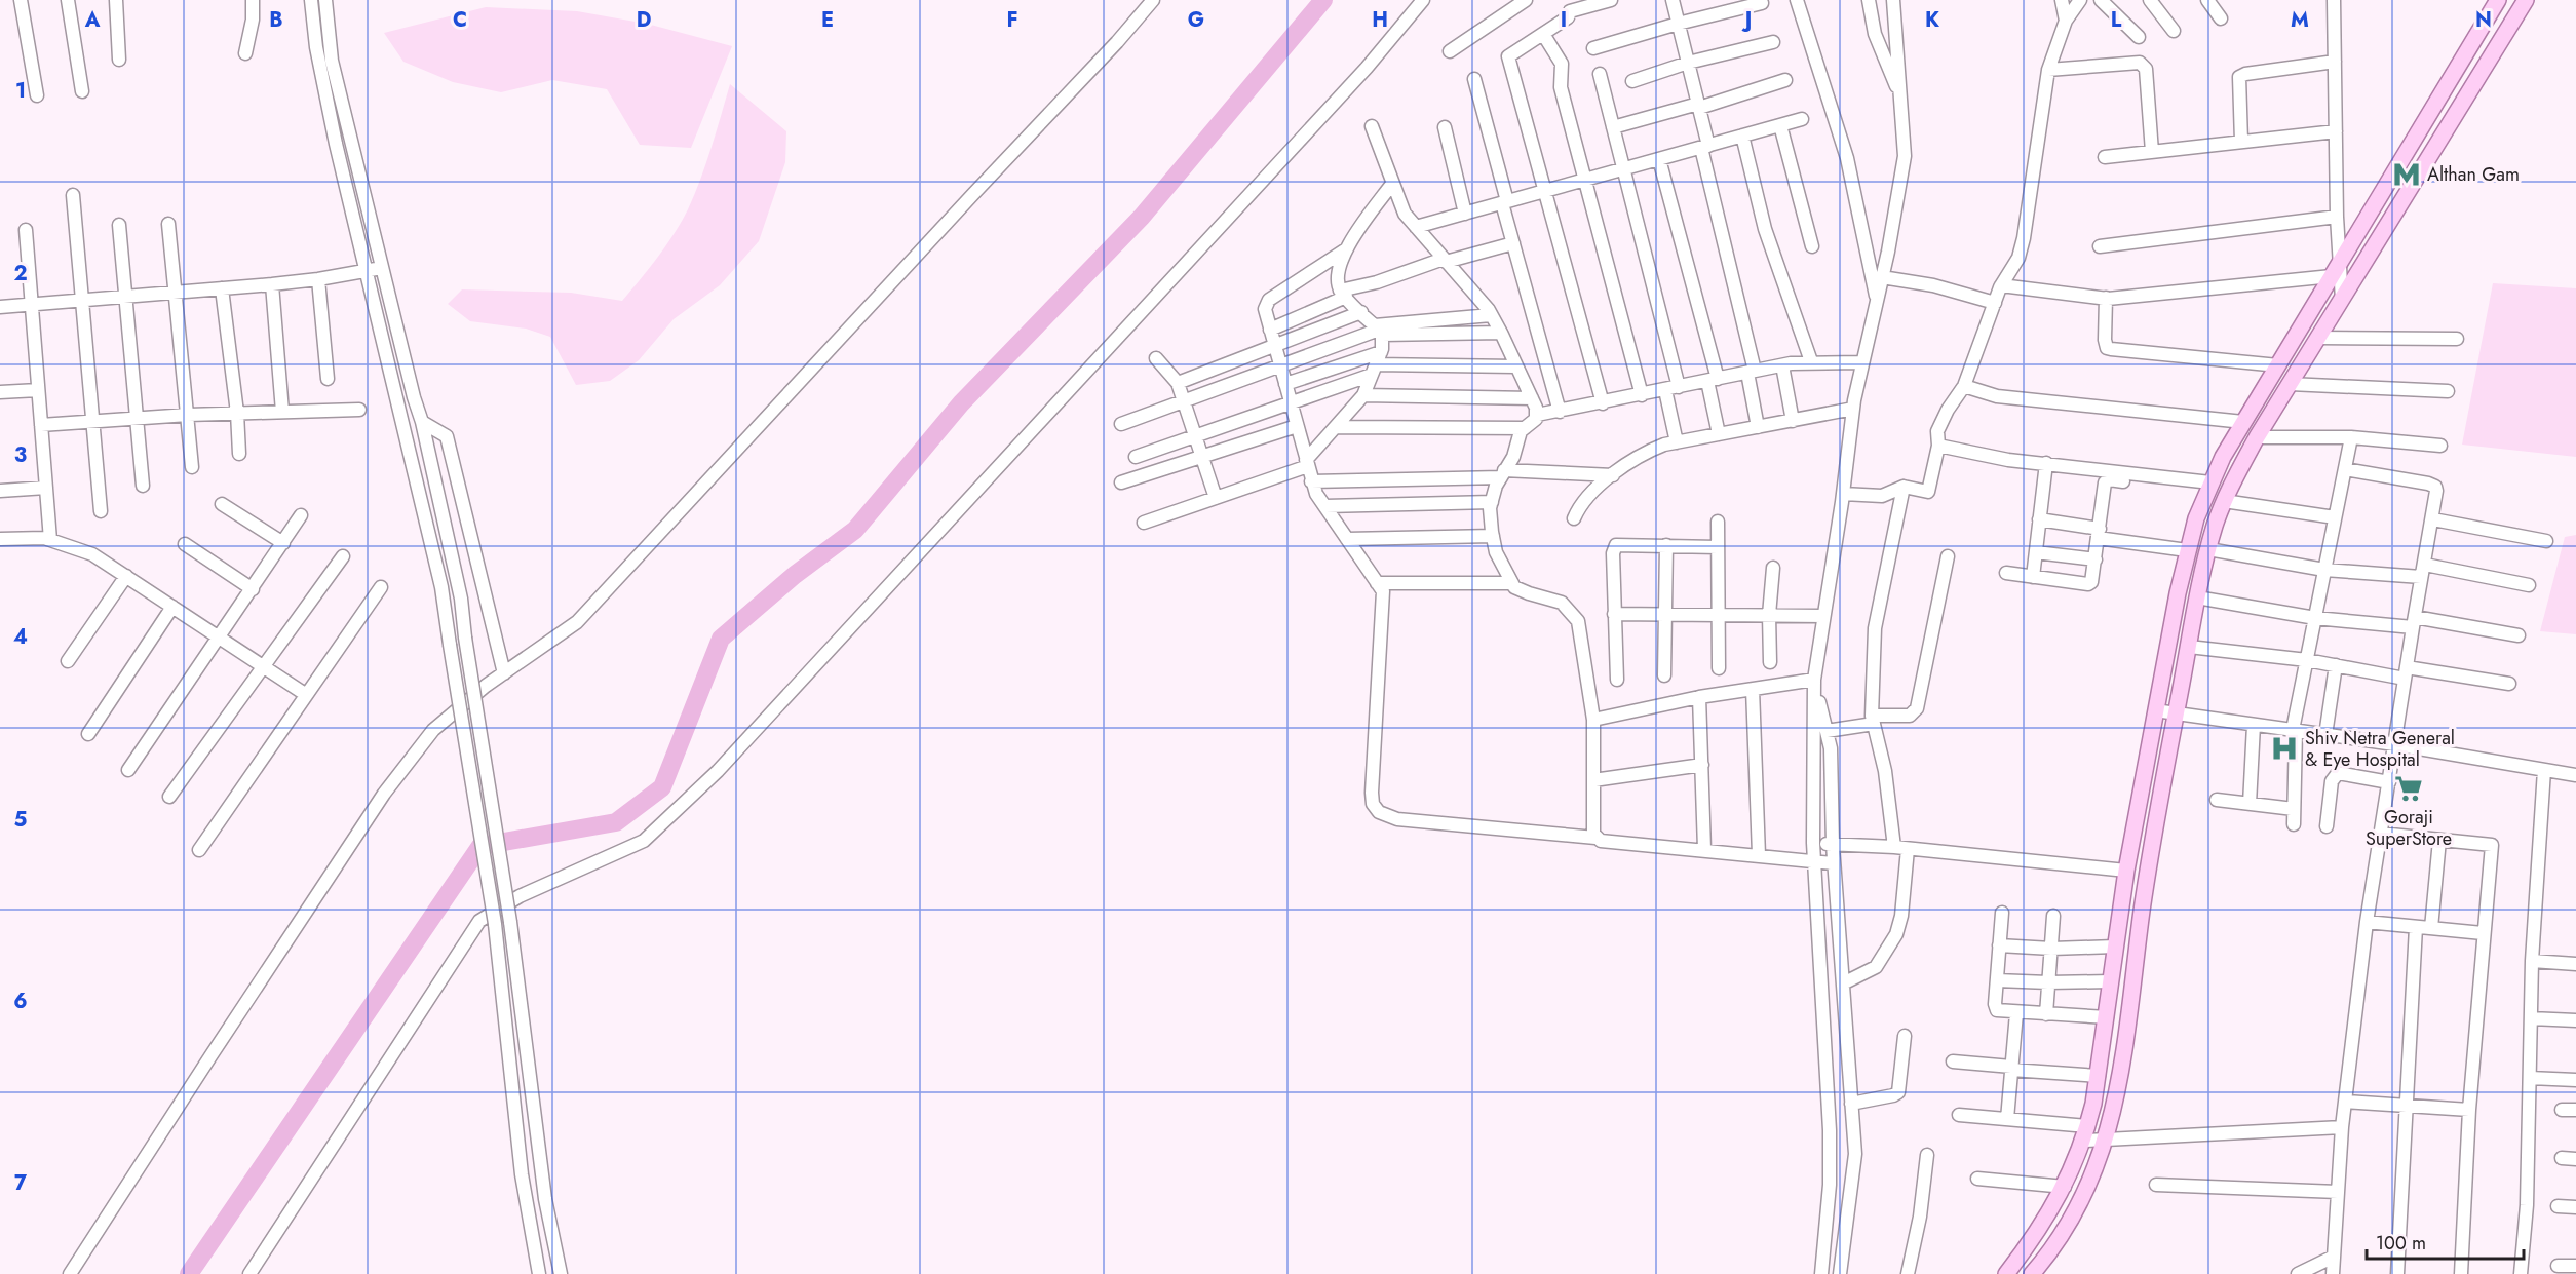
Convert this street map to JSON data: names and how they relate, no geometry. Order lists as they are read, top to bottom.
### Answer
{
  "places": {
    "metro station": ["Althan Gam"],
    "hospital": ["Shiv Netra General & Eye Hospital"],
    "supermarket": ["Goraji SuperStore"]
  },
  "scale_bar": "100 m",
  "grid": {
    "columns": [
      "A",
      "B",
      "C",
      "D",
      "E",
      "F",
      "G",
      "H",
      "I",
      "J",
      "K",
      "L",
      "M",
      "N"
    ],
    "rows": [
      "1",
      "2",
      "3",
      "4",
      "5",
      "6",
      "7"
    ]
  }
}
